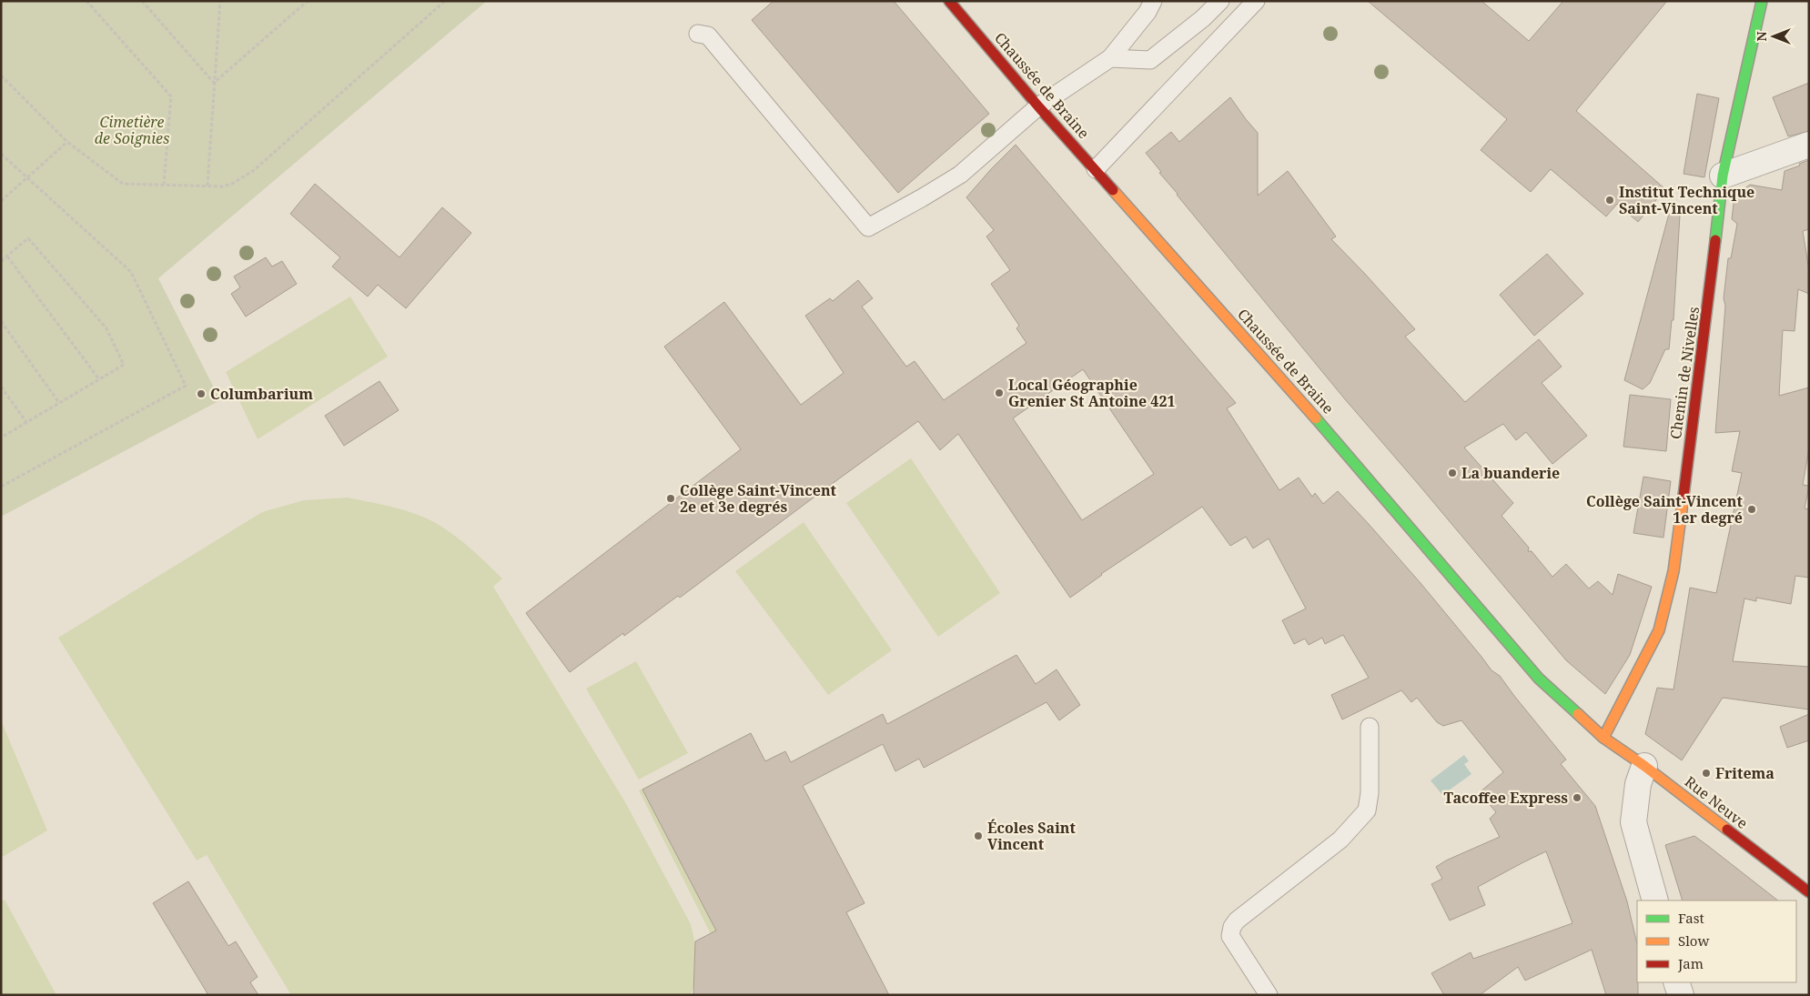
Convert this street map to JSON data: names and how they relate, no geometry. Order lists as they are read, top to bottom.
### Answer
{
  "streets": {
    "street": ["Chaussée de Braine", "Chemin de Nivelles", "Rue Neuve"]
  },
  "crossings": [
    ["Chaussée de Braine", "Chemin de Nivelles"],
    ["Chaussée de Braine", "Rue Neuve"],
    ["Chemin de Nivelles", "Rue Neuve"]
  ],
  "parks": ["Cimetière de Soignies"],
  "places": [
    "Institut Technique Saint-Vincent",
    "Local Géographie Grenier St Antoine 421",
    "Columbarium",
    "La buanderie",
    "Collège Saint-Vincent 2e et 3e degrés",
    "Collège Saint-Vincent 1er degré",
    "Fritema",
    "Tacoffee Express",
    "Écoles Saint Vincent"
  ],
  "legend": ["Fast", "Slow", "Jam"],
  "north": "left"
}
